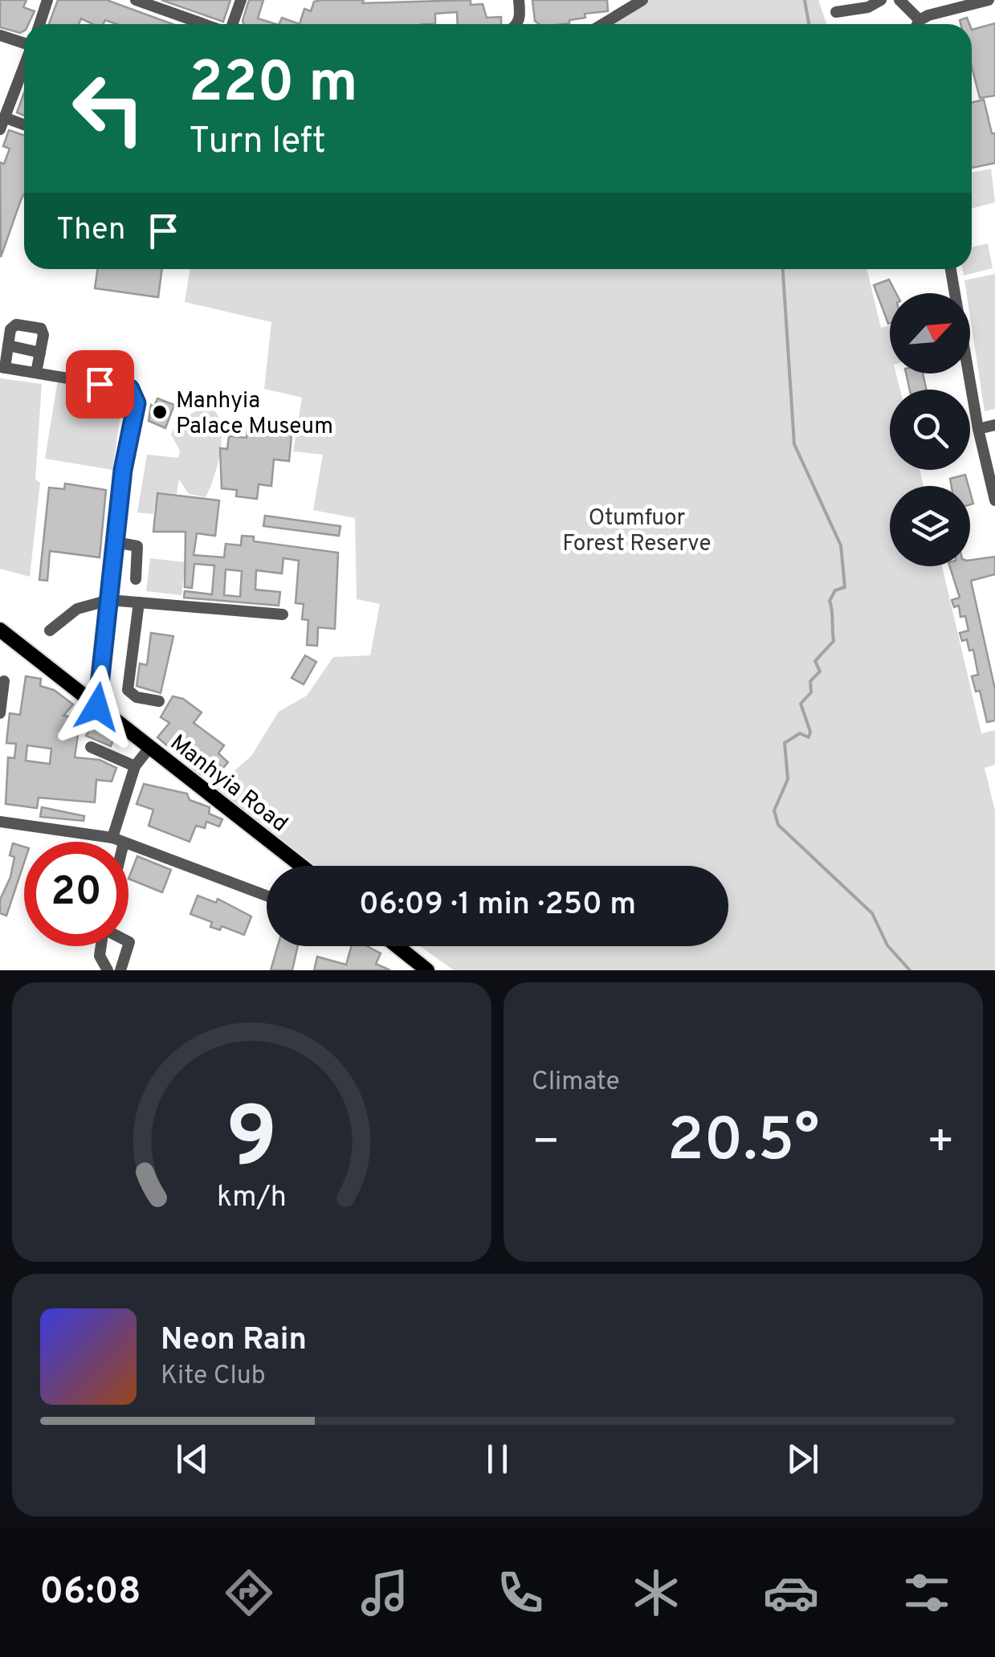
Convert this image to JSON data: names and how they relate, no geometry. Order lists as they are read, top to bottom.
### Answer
{
  "streets": {
    "main road": ["Manhyia Road"]
  },
  "parks": ["Otumfuor Forest Reserve"],
  "places": ["Manhyia Palace Museum"],
  "north": "top right",
  "page": {
    "turn": ["220 m", "Turn left"],
    "then": "Then",
    "limit": "20",
    "trip": "06:09 · 1 min · 250 m",
    "tile": "Climate",
    "heat": ["−", "20.5°", "+"],
    "song": ["Neon Rain", "Kite Club"],
    "tabs": "06:08",
    "gauge": ["9", "km/h"]
  }
}
